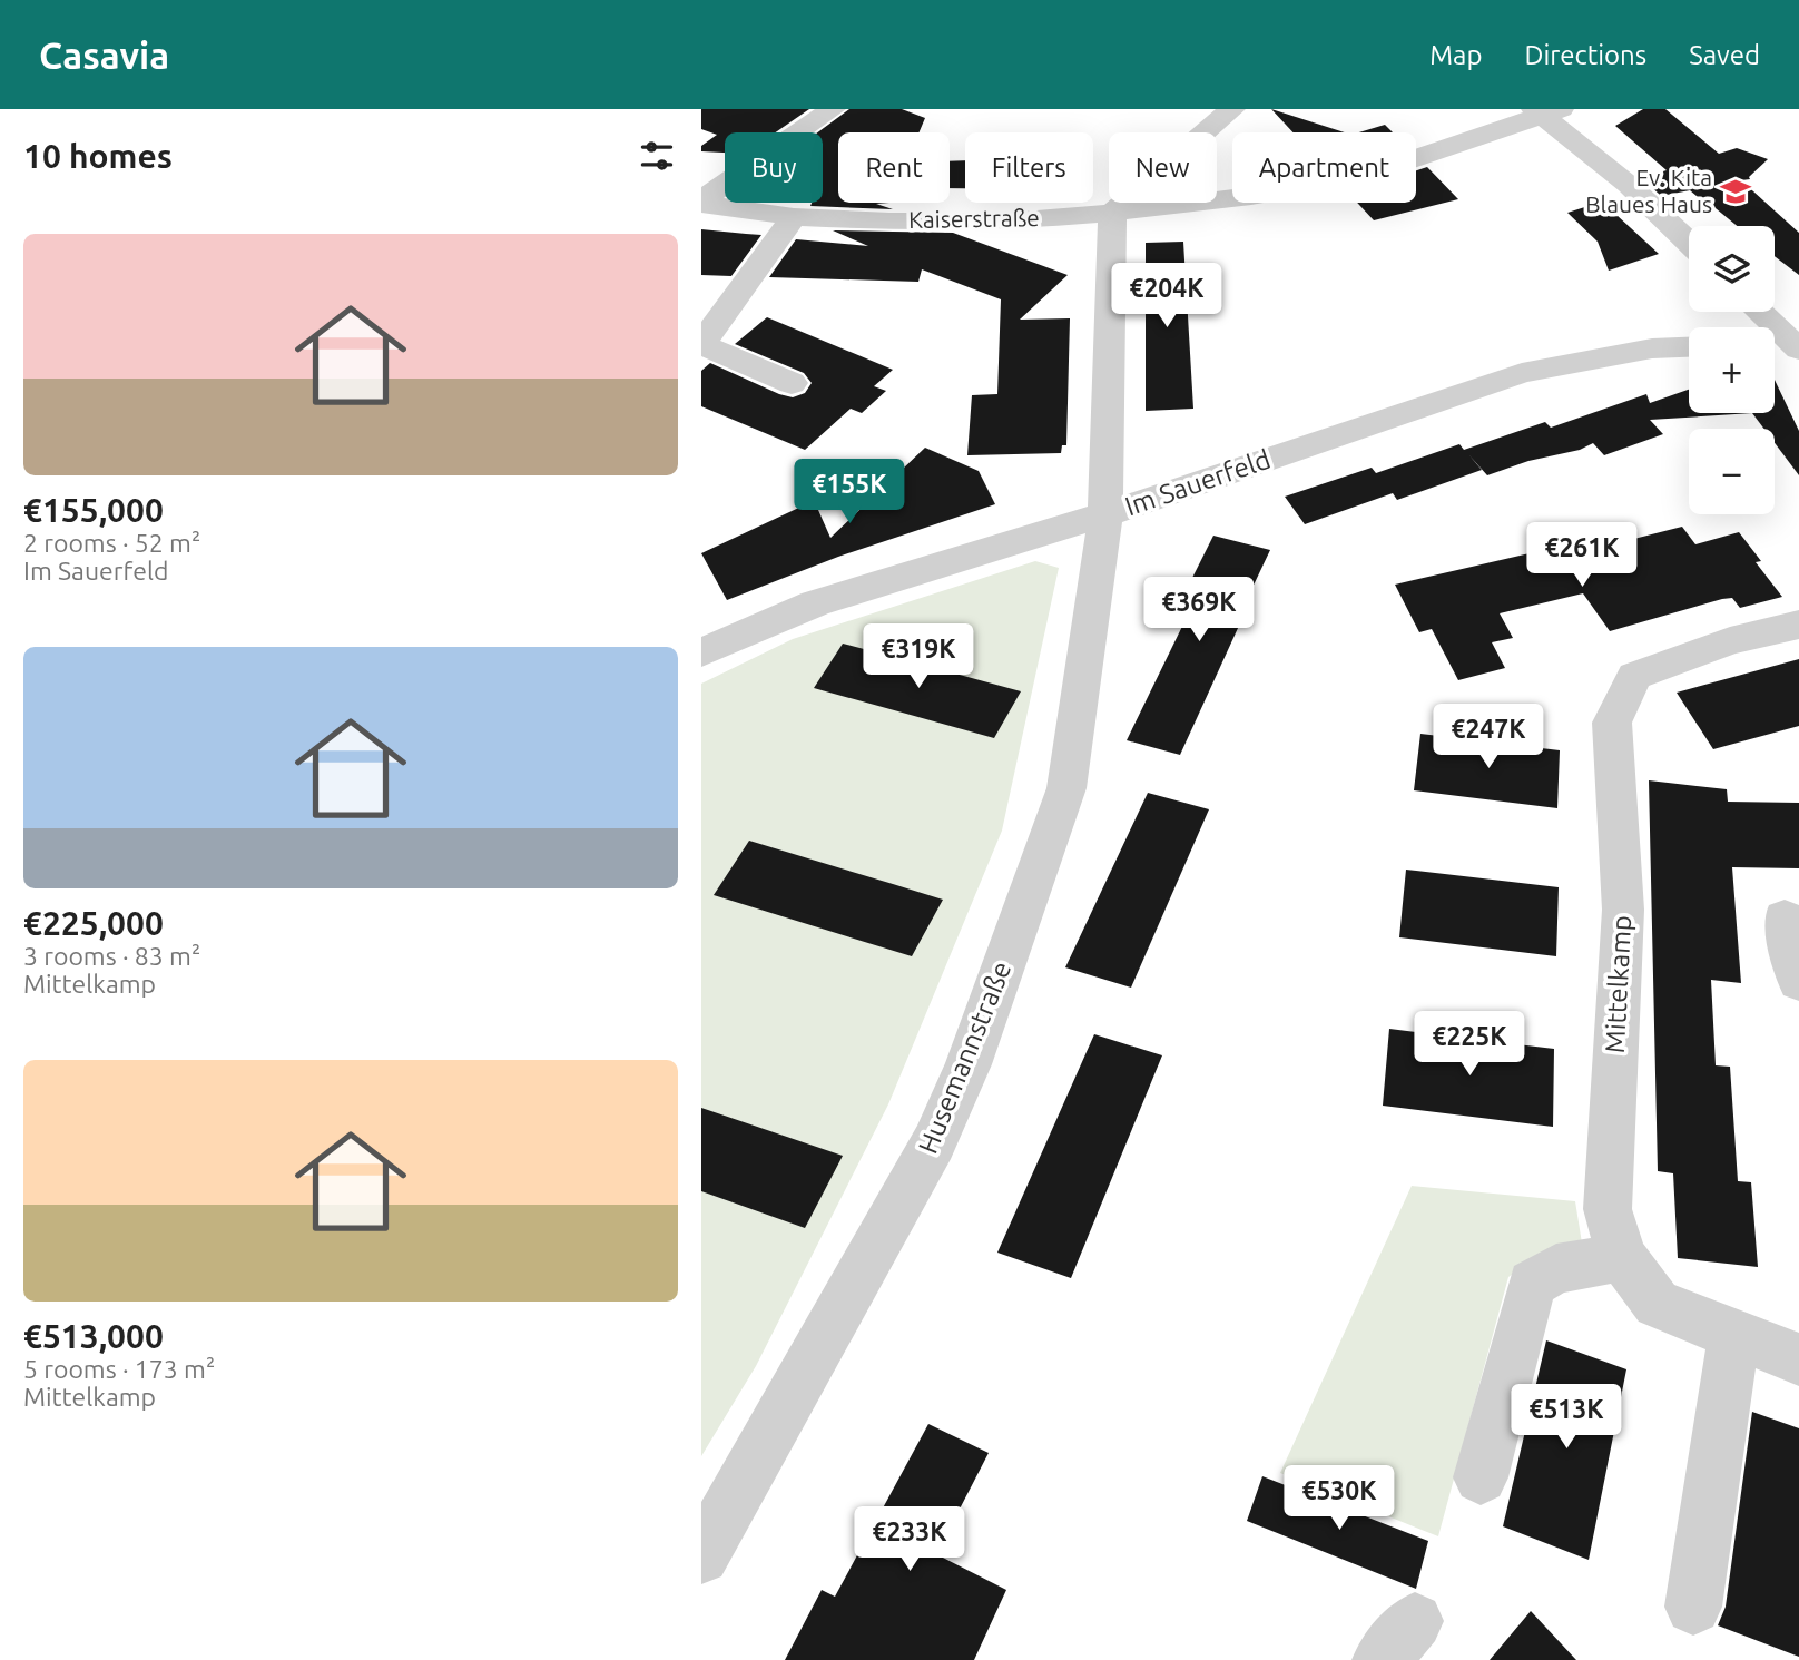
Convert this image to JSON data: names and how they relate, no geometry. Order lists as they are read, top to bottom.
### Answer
{
  "streets": {
    "street": [
      "Kaiserstraße",
      "Im Sauerfeld",
      "Mittelkamp",
      "Husemannstraße"
    ]
  },
  "crossings": [
    ["Kaiserstraße", "Husemannstraße"],
    ["Im Sauerfeld", "Husemannstraße"]
  ],
  "places": {
    "school or university": ["Ev. Kita Blaues Haus"]
  },
  "page": {
    "header": "Casavia",
    "nav": ["Map", "Directions", "Saved"],
    "heading": "10 homes",
    "chip": [
      "Buy",
      "Rent",
      "Filters",
      "New",
      "Apartment"
    ],
    "list": [
      {
        "name": "€155,000",
        "note": "2 rooms · 52 m² · Im Sauerfeld"
      },
      {
        "name": "€225,000",
        "note": "3 rooms · 83 m² · Mittelkamp"
      },
      {
        "name": "€513,000",
        "note": "5 rooms · 173 m² · Mittelkamp"
      }
    ],
    "map_buttons": ["+", "−"],
    "price": [
      "€204K",
      "€155K",
      "€261K",
      "€369K",
      "€319K",
      "€247K",
      "€225K",
      "€513K",
      "€530K",
      "€233K"
    ]
  }
}
